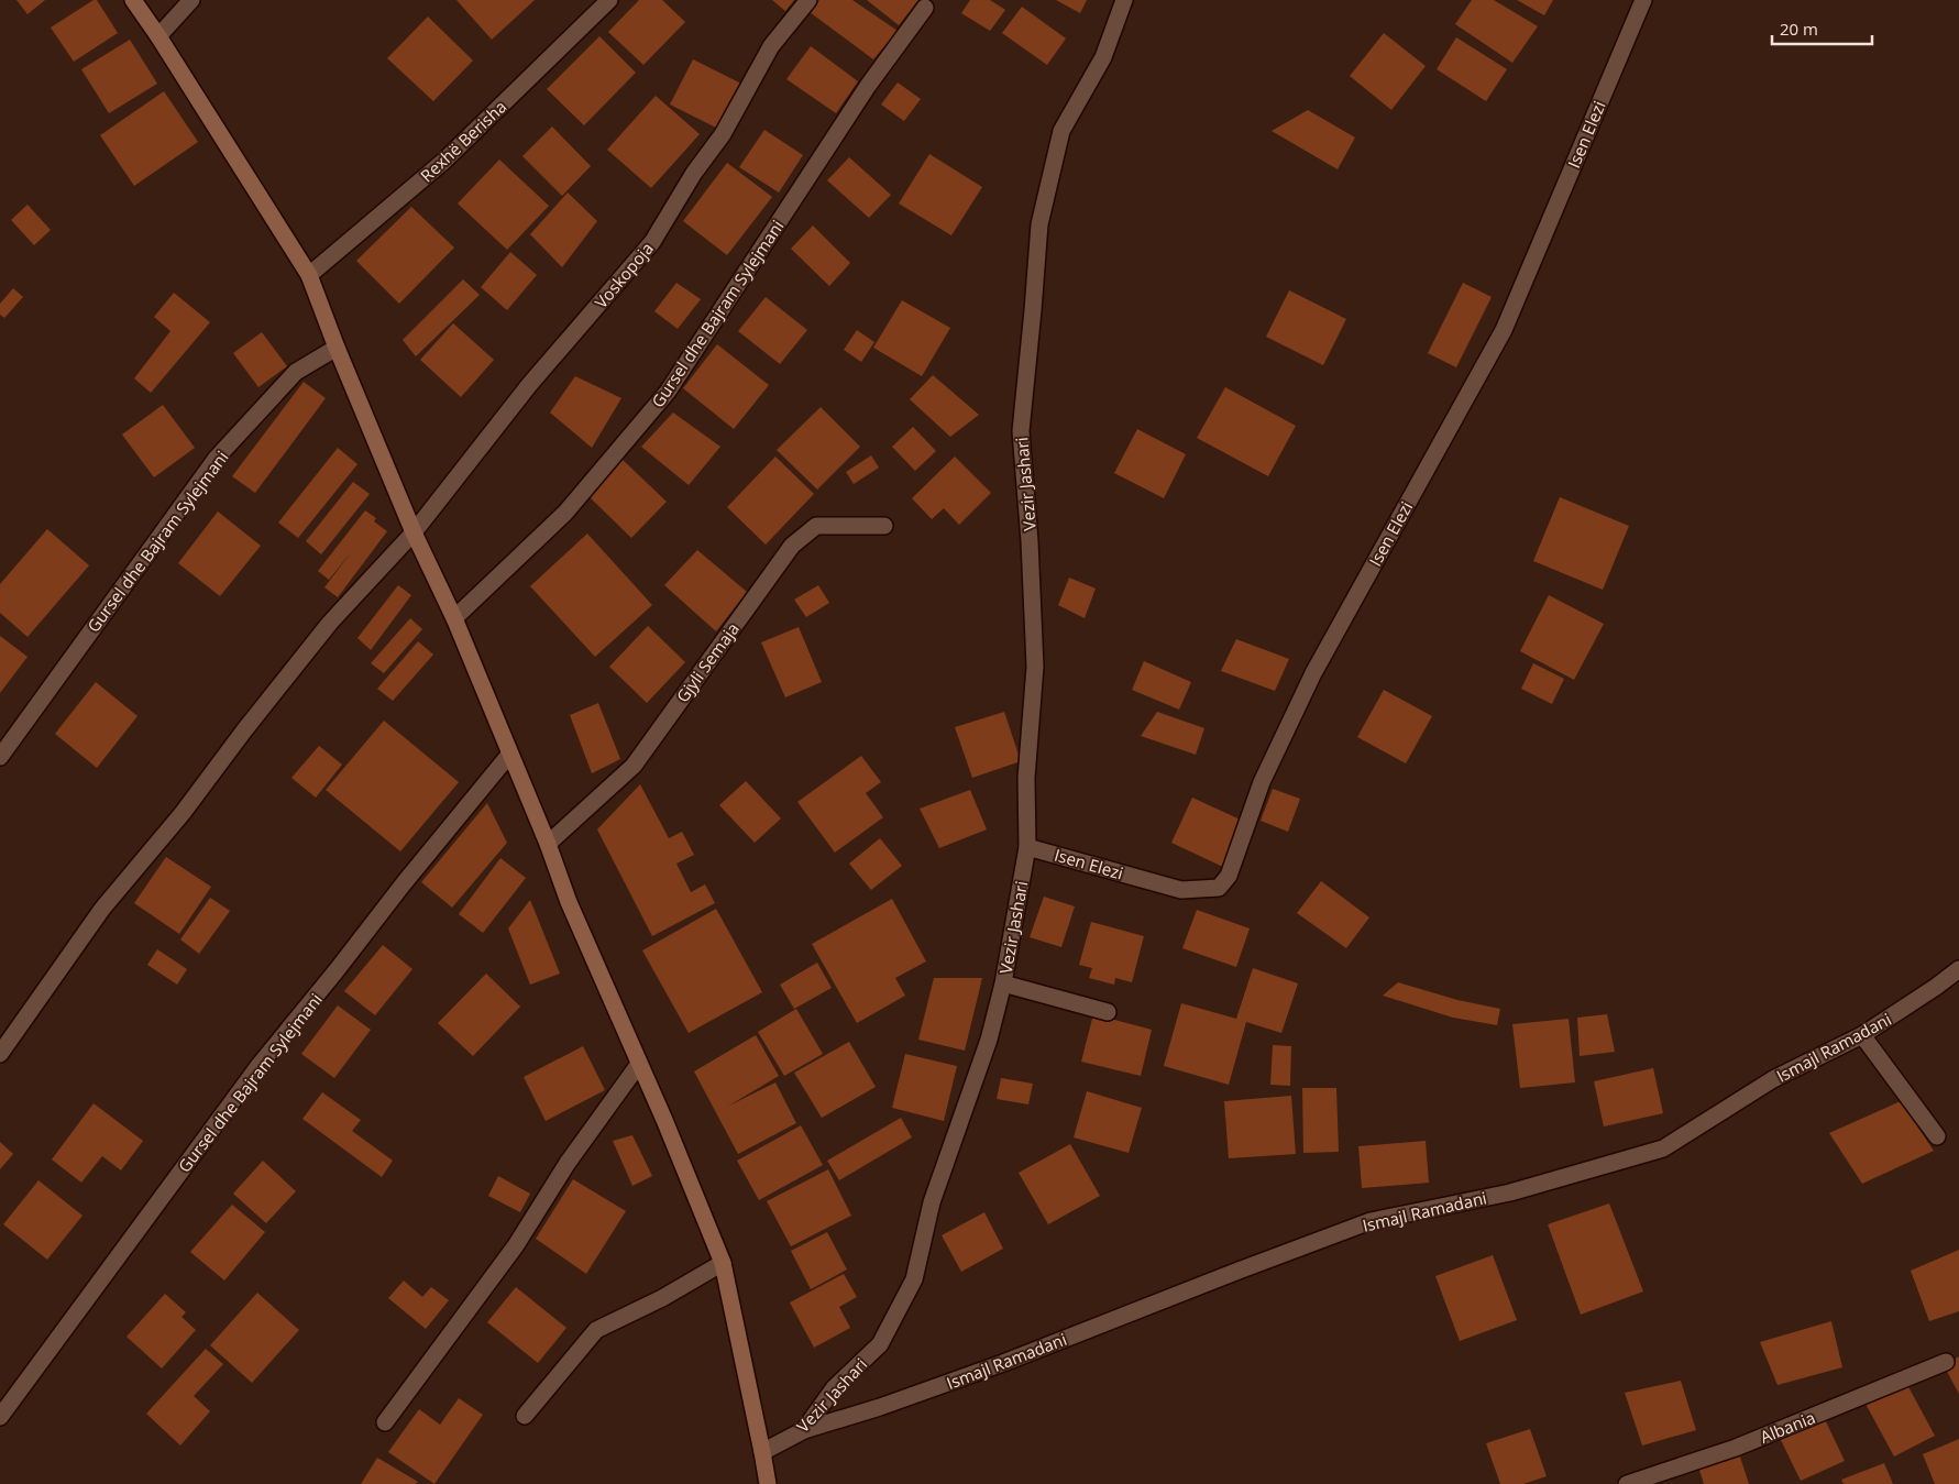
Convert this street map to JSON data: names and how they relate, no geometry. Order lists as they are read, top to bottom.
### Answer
{
  "streets": {
    "street": [
      "Isen Elezi",
      "Rexhë Berisha",
      "Voskopoja",
      "Gursel dhe Bajram Sylejmani",
      "Vezir Jashari",
      "Gjyli Semaja",
      "Ismajl Ramadani",
      "Albania"
    ]
  },
  "crossings": [
    ["Isen Elezi", "Vezir Jashari"],
    ["Vezir Jashari", "Ismajl Ramadani"]
  ],
  "scale_bar": "20 m"
}
